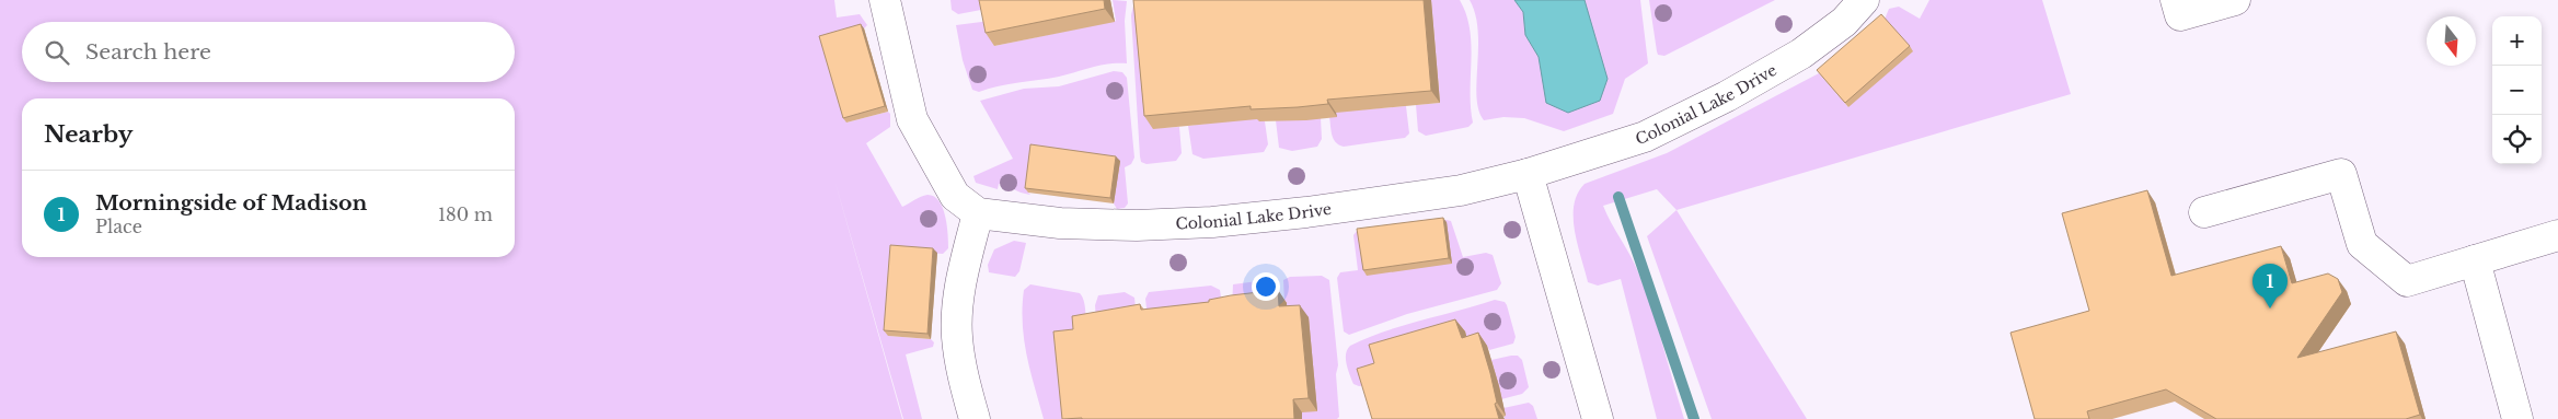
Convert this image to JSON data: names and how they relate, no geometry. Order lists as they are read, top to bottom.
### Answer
{
  "streets": {
    "street": ["Colonial Lake Drive"]
  },
  "north": "bottom",
  "page": {
    "map_buttons": ["+", "−"],
    "search": "Search here",
    "heading": "Nearby",
    "list": [
      {
        "mark": "1",
        "name": "Morningside of Madison",
        "note": "Place",
        "value": "180 m"
      }
    ],
    "pins": "1"
  }
}
